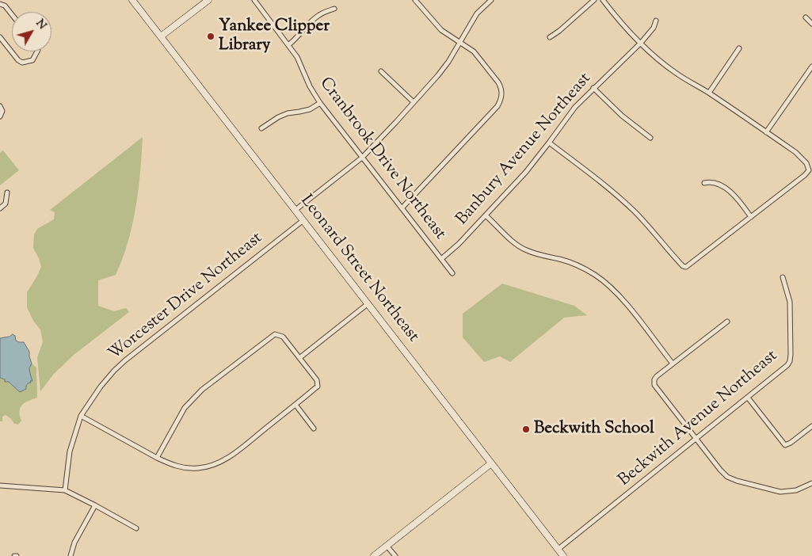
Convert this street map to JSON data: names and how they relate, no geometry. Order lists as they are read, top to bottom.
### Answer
{
  "streets": {
    "main road": ["Leonard Street Northeast"],
    "street": [
      "Banbury Avenue Northeast",
      "Cranbrook Drive Northeast",
      "Worcester Drive Northeast",
      "Beckwith Avenue Northeast"
    ]
  },
  "crossings": [
    ["Banbury Avenue Northeast", "Cranbrook Drive Northeast"],
    ["Leonard Street Northeast", "Worcester Drive Northeast"],
    ["Leonard Street Northeast", "Beckwith Avenue Northeast"]
  ],
  "places": ["Yankee Clipper Library", "Beckwith School"],
  "north": "top right"
}
